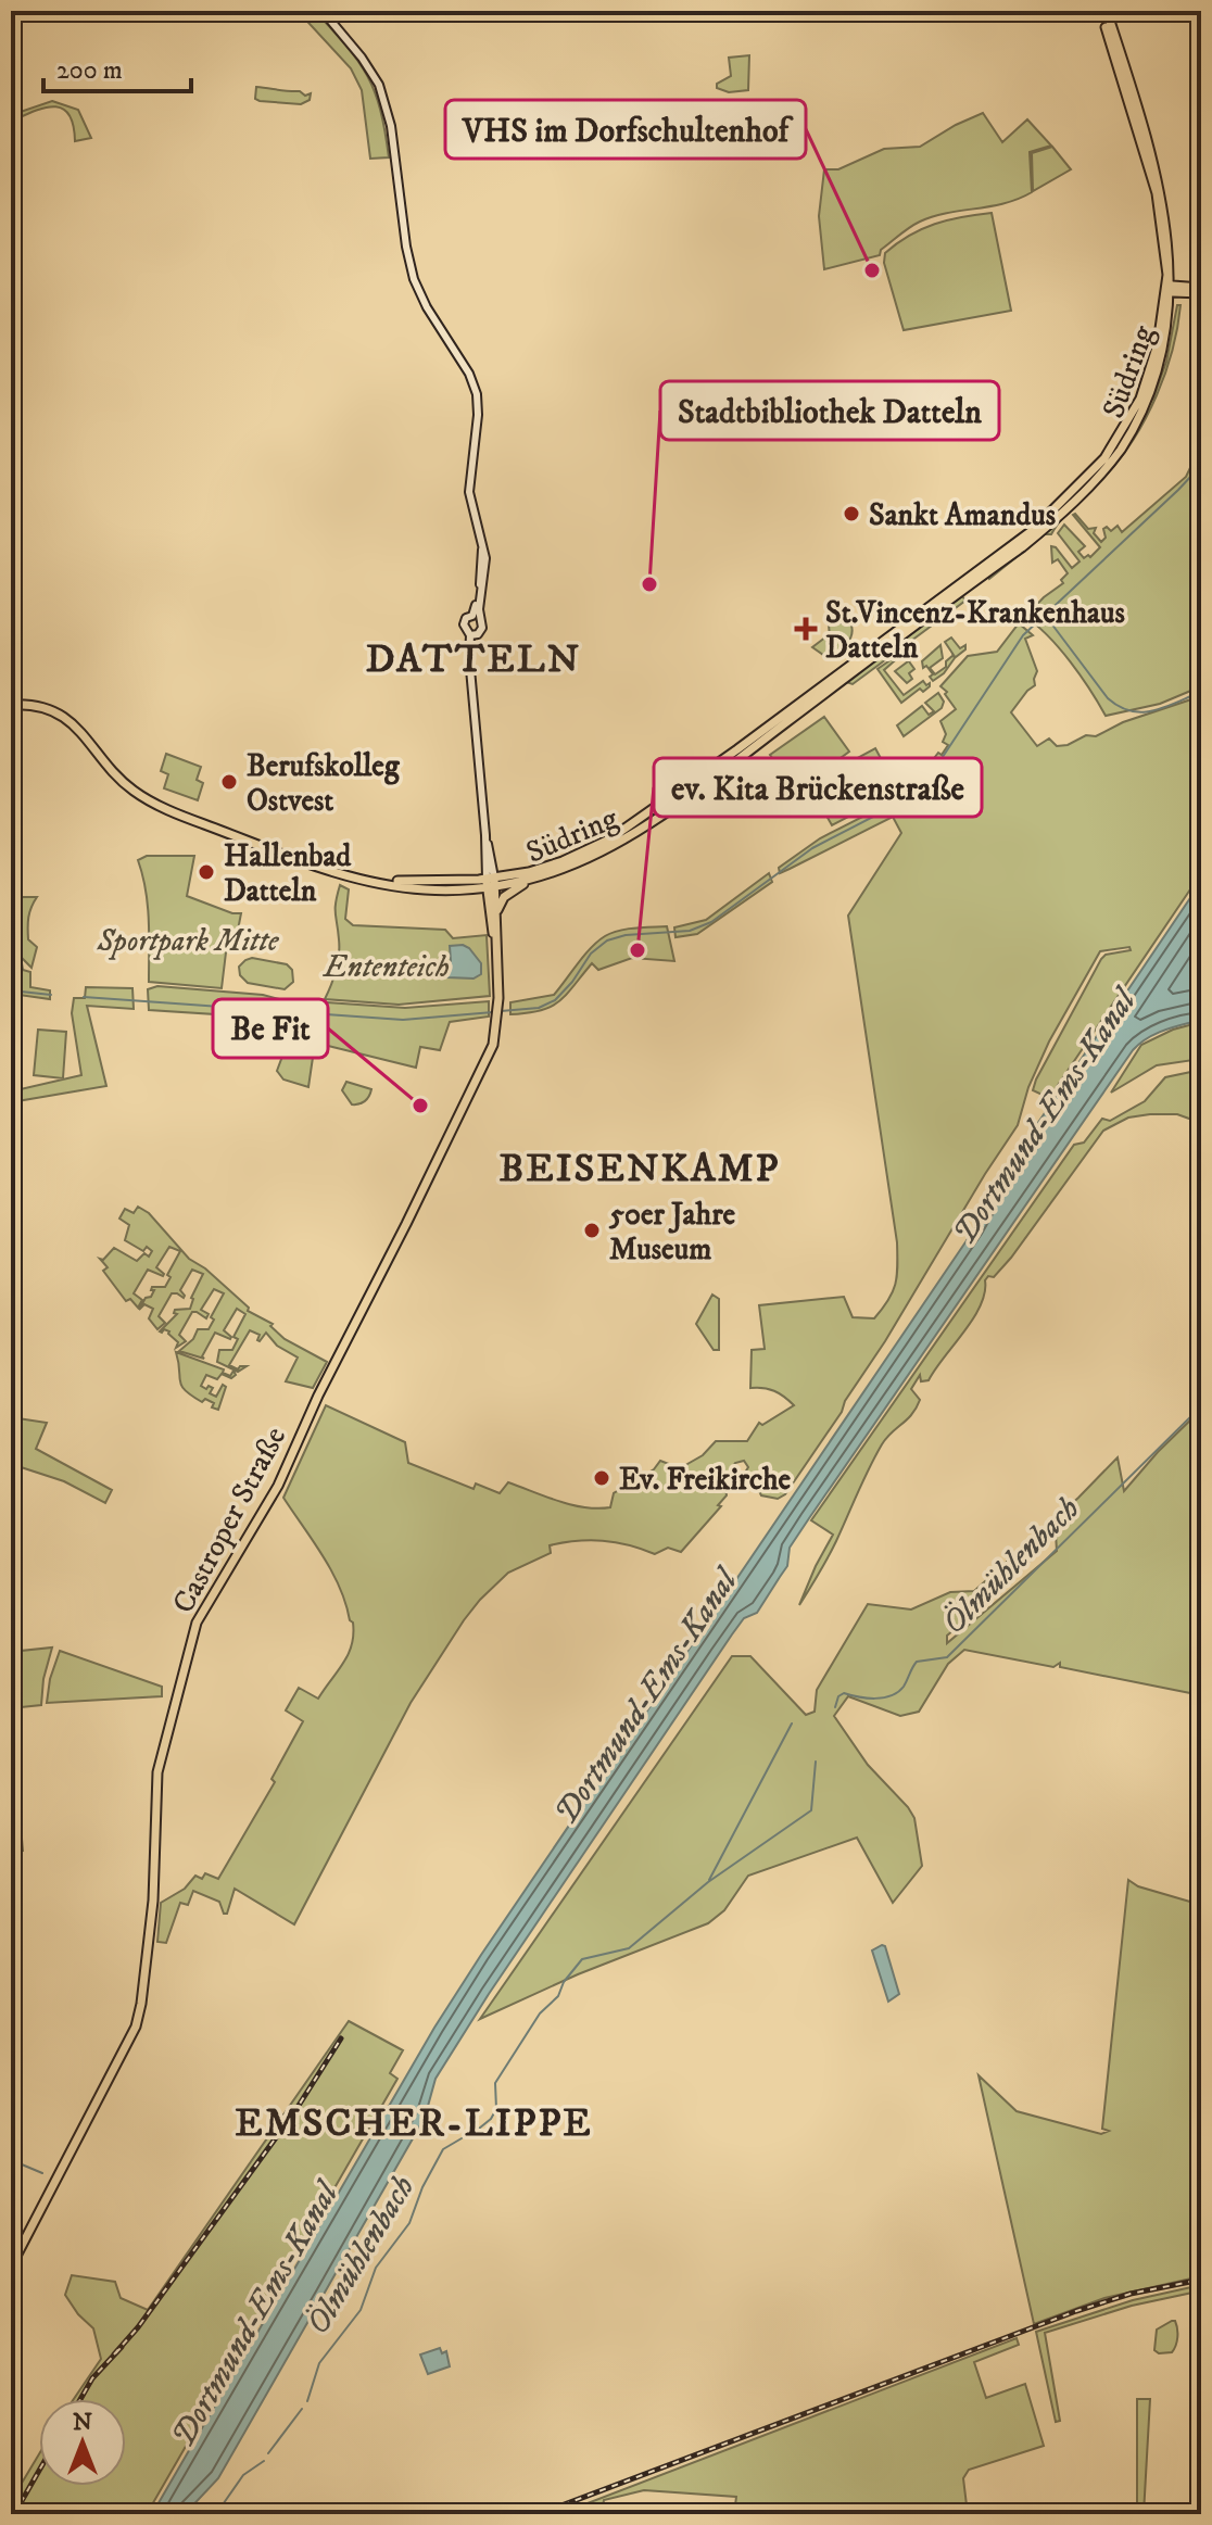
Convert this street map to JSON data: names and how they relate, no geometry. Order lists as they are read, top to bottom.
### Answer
{
  "streets": {
    "main road": ["Südring", "Castroper Straße"]
  },
  "crossings": [
    ["Südring", "Castroper Straße"]
  ],
  "districts": ["DATTELN", "BEISENKAMP", "EMSCHER-LIPPE"],
  "water": ["Dortmund-Ems-Kanal", "Ölmühlenbach"],
  "parks": ["Sportpark Mitte", "Ententeich"],
  "places": {
    "other": [
      "VHS im Dorfschultenhof",
      "Sankt Amandus",
      "Stadtbibliothek Datteln",
      "Berufskolleg Ostvest",
      "Hallenbad Datteln",
      "ev. Kita Brückenstraße",
      "Be Fit",
      "50er Jahre Museum",
      "Ev. Freikirche"
    ],
    "health": ["St.Vincenz-Krankenhaus Datteln"]
  },
  "scale_bar": "200 m",
  "north": "top"
}
